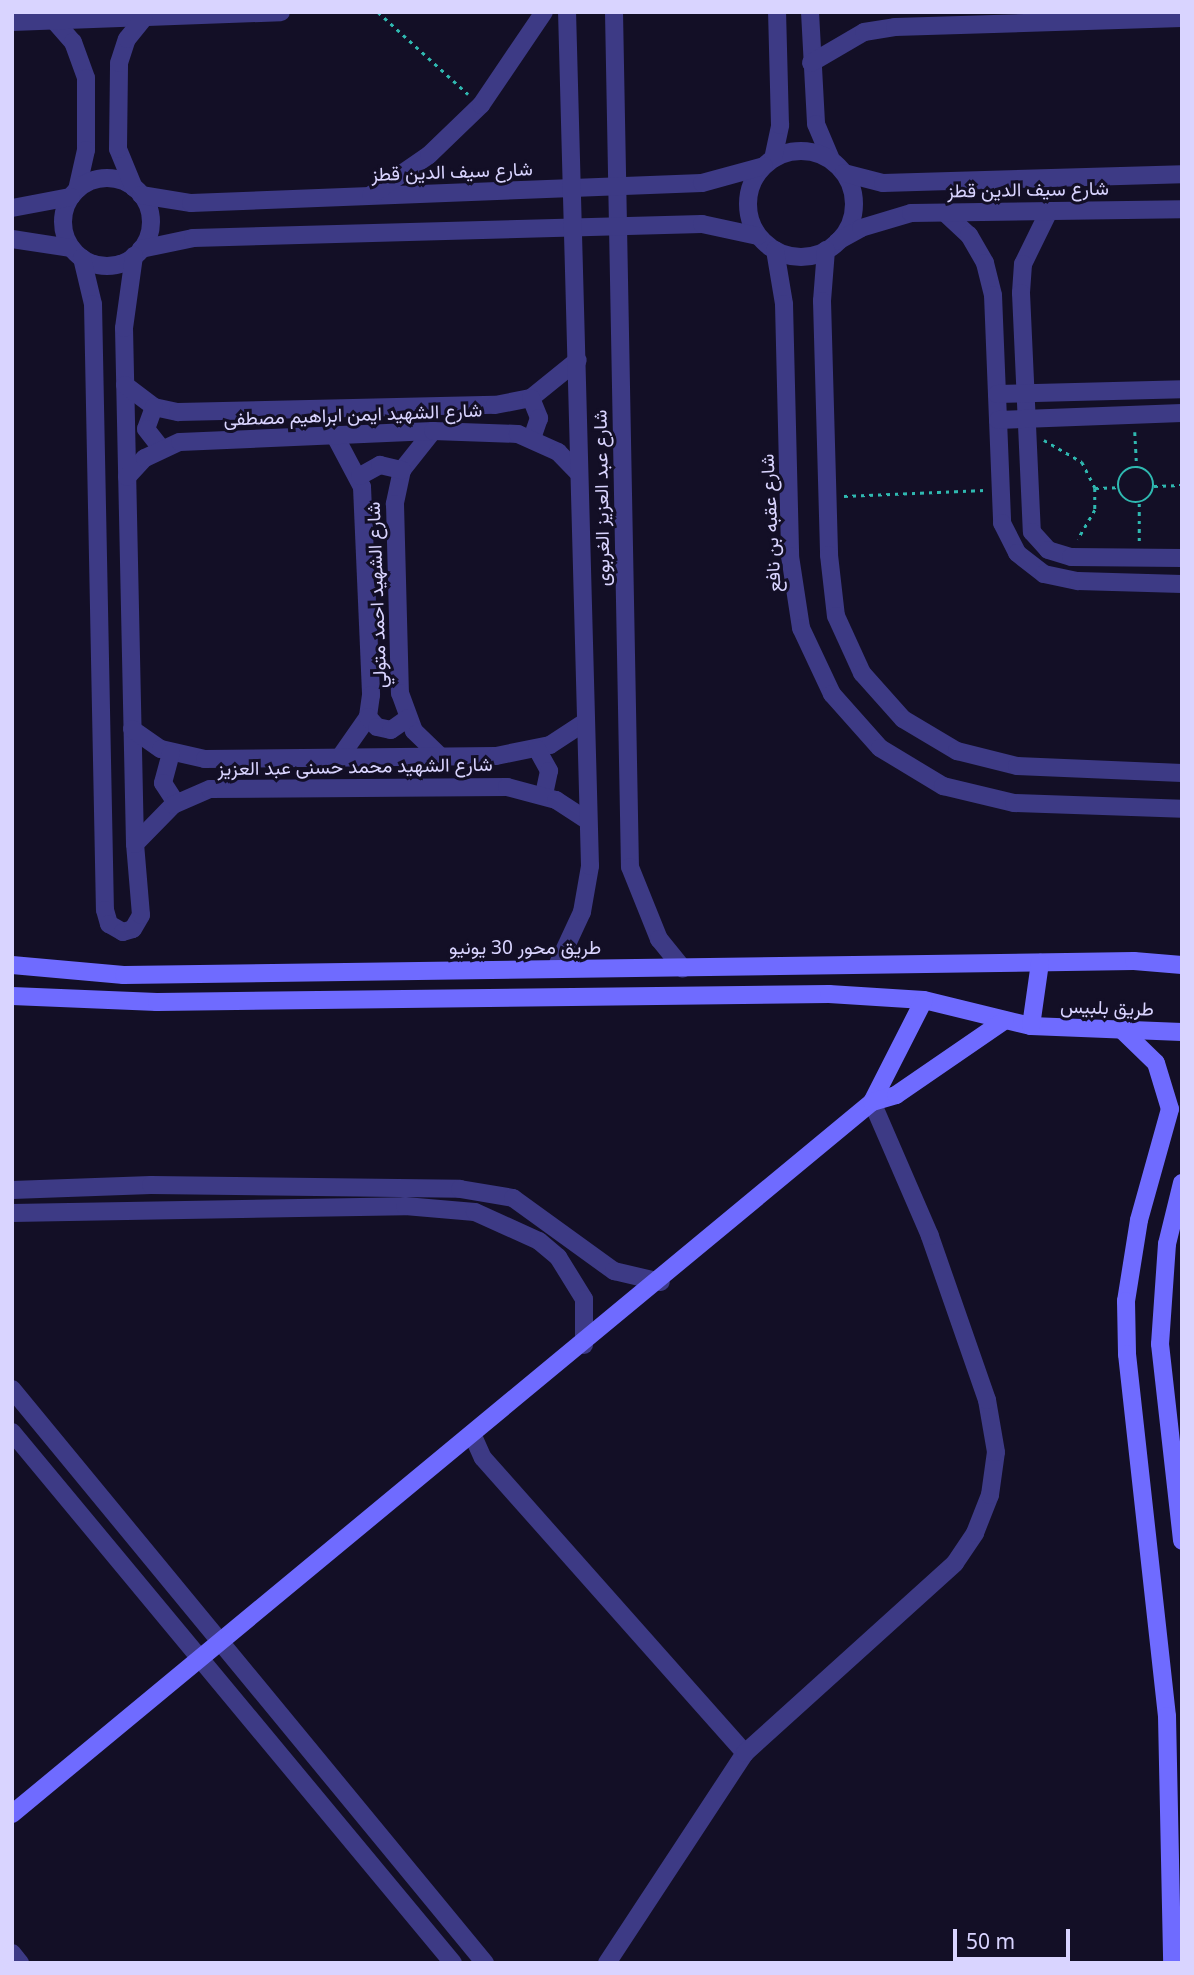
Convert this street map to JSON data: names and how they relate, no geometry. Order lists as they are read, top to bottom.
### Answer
{
  "streets": {
    "street": [
      "شارع سيف الدين قطز",
      "شارع الشهيد ايمن ابراهيم مصطفى",
      "شارع عبد العزيز الغربوى",
      "شارع عقبه بن نافع",
      "شارع الشهيد احمد متولي",
      "شارع الشهيد محمد حسنى عبد العزيز",
      "طريق محور 30 يونيو",
      "طريق بلبيس"
    ]
  },
  "crossings": [
    ["شارع سيف الدين قطز", "شارع عبد العزيز الغربوى"],
    ["شارع سيف الدين قطز", "شارع عقبه بن نافع"],
    ["شارع الشهيد ايمن ابراهيم مصطفى", "شارع عبد العزيز الغربوى"],
    ["شارع الشهيد ايمن ابراهيم مصطفى", "شارع الشهيد احمد متولي"],
    ["شارع عبد العزيز الغربوى", "شارع الشهيد محمد حسنى عبد العزيز"],
    ["شارع عبد العزيز الغربوى", "طريق محور 30 يونيو"],
    ["شارع الشهيد احمد متولي", "شارع الشهيد محمد حسنى عبد العزيز"]
  ],
  "scale_bar": "50 m"
}
